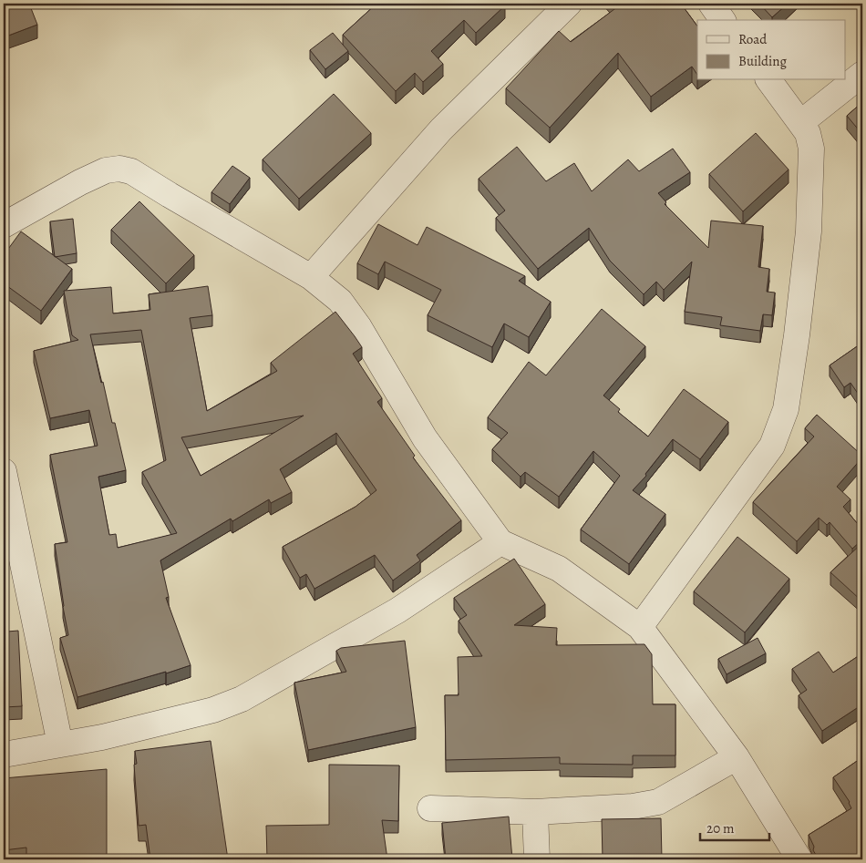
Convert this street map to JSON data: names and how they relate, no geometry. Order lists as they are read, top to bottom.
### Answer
{
  "legend": ["Road", "Building"],
  "scale_bar": "20 m"
}
